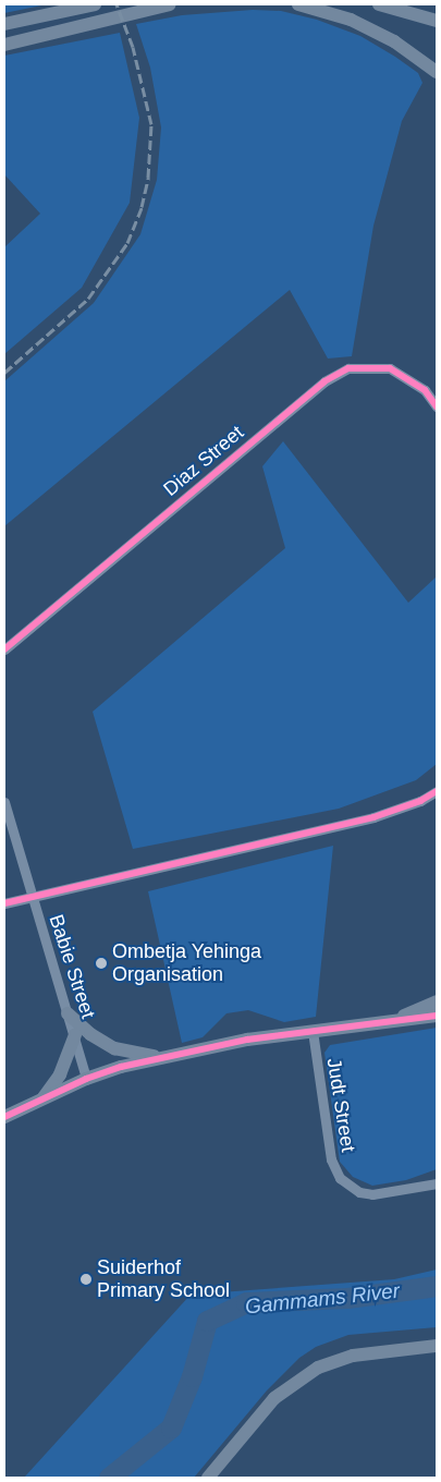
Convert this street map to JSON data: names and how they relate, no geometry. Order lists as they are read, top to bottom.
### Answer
{
  "streets": {
    "street": ["Diaz Street", "Babie Street", "Judt Street"]
  },
  "water": ["Gammams River"],
  "places": ["Ombetja Yehinga Organisation", "Suiderhof Primary School"]
}
